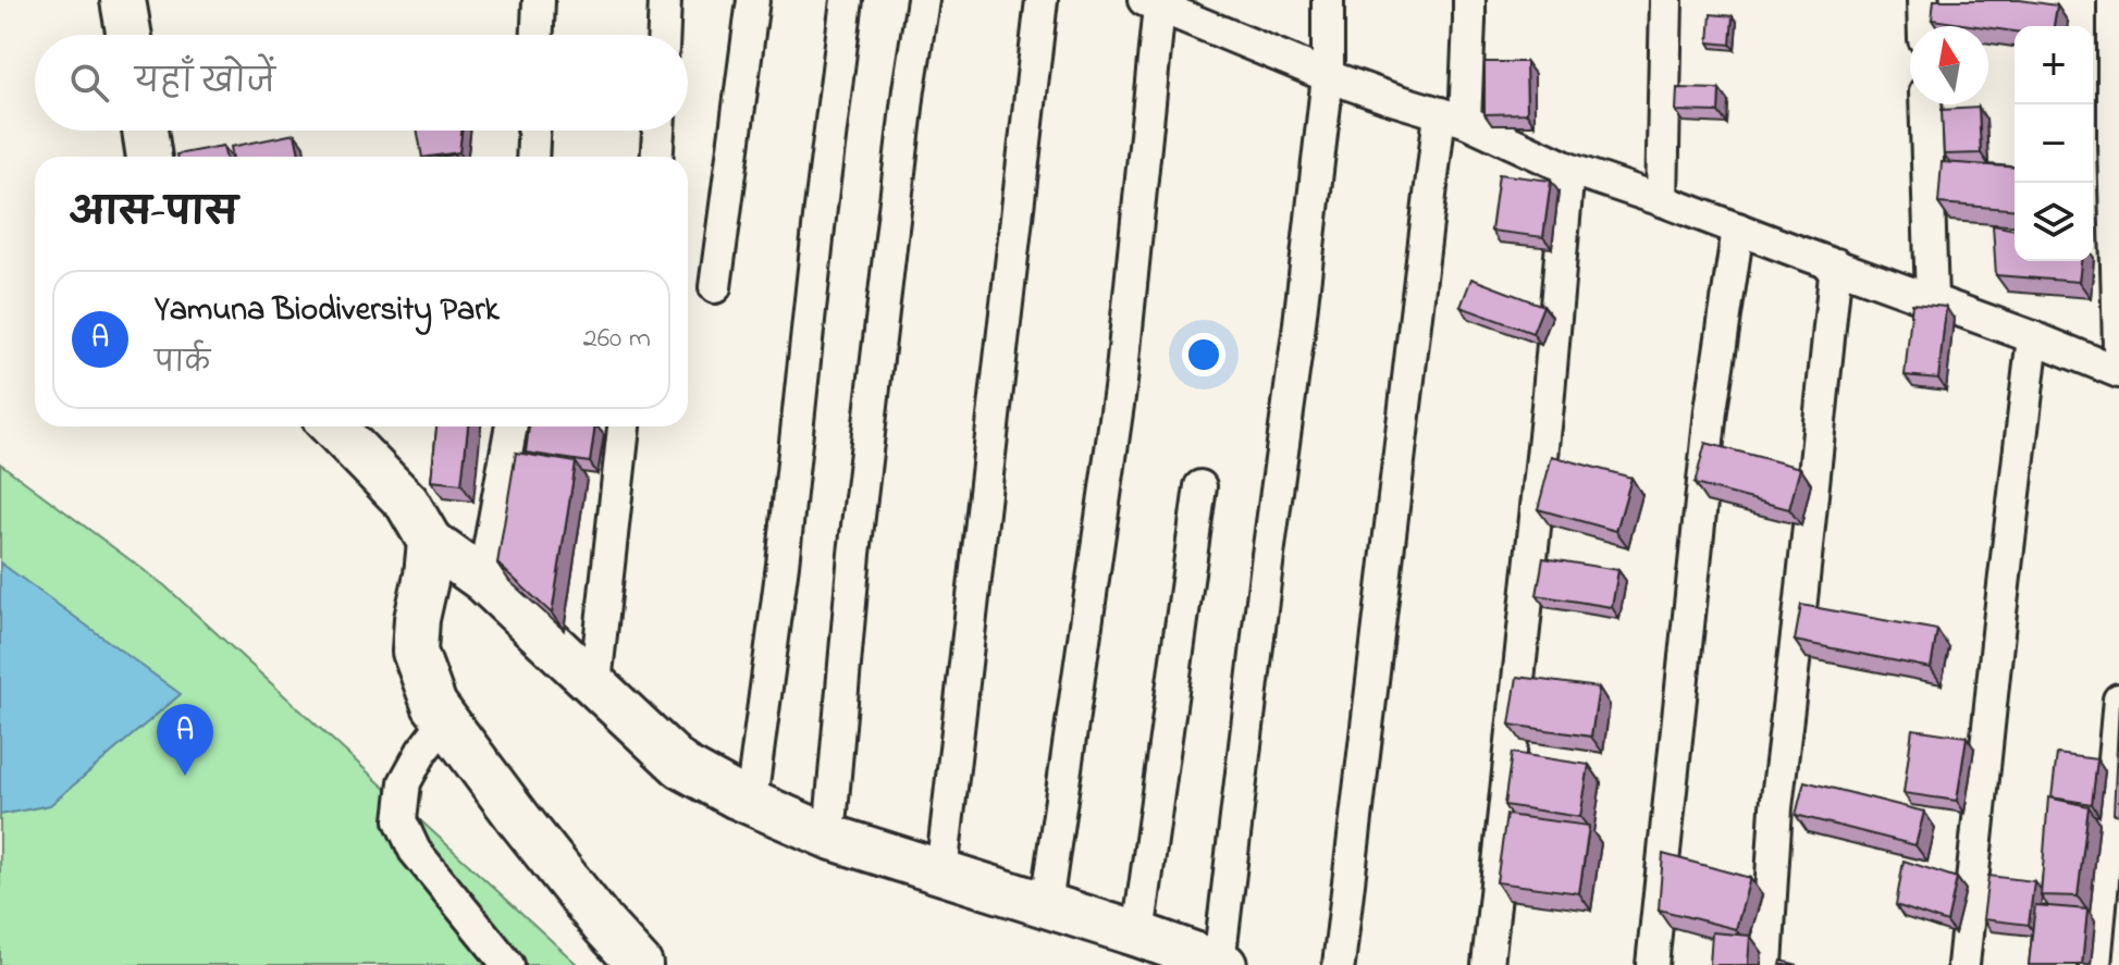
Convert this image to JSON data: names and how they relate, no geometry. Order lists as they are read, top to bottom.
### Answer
{
  "north": "top",
  "page": {
    "map_buttons": ["+", "−"],
    "search": "यहाँ खोजें",
    "heading": "आस-पास",
    "list": [
      {
        "mark": "A",
        "name": "Yamuna Biodiversity Park",
        "note": "पार्क",
        "value": "260 m"
      }
    ],
    "pins": "A"
  }
}
